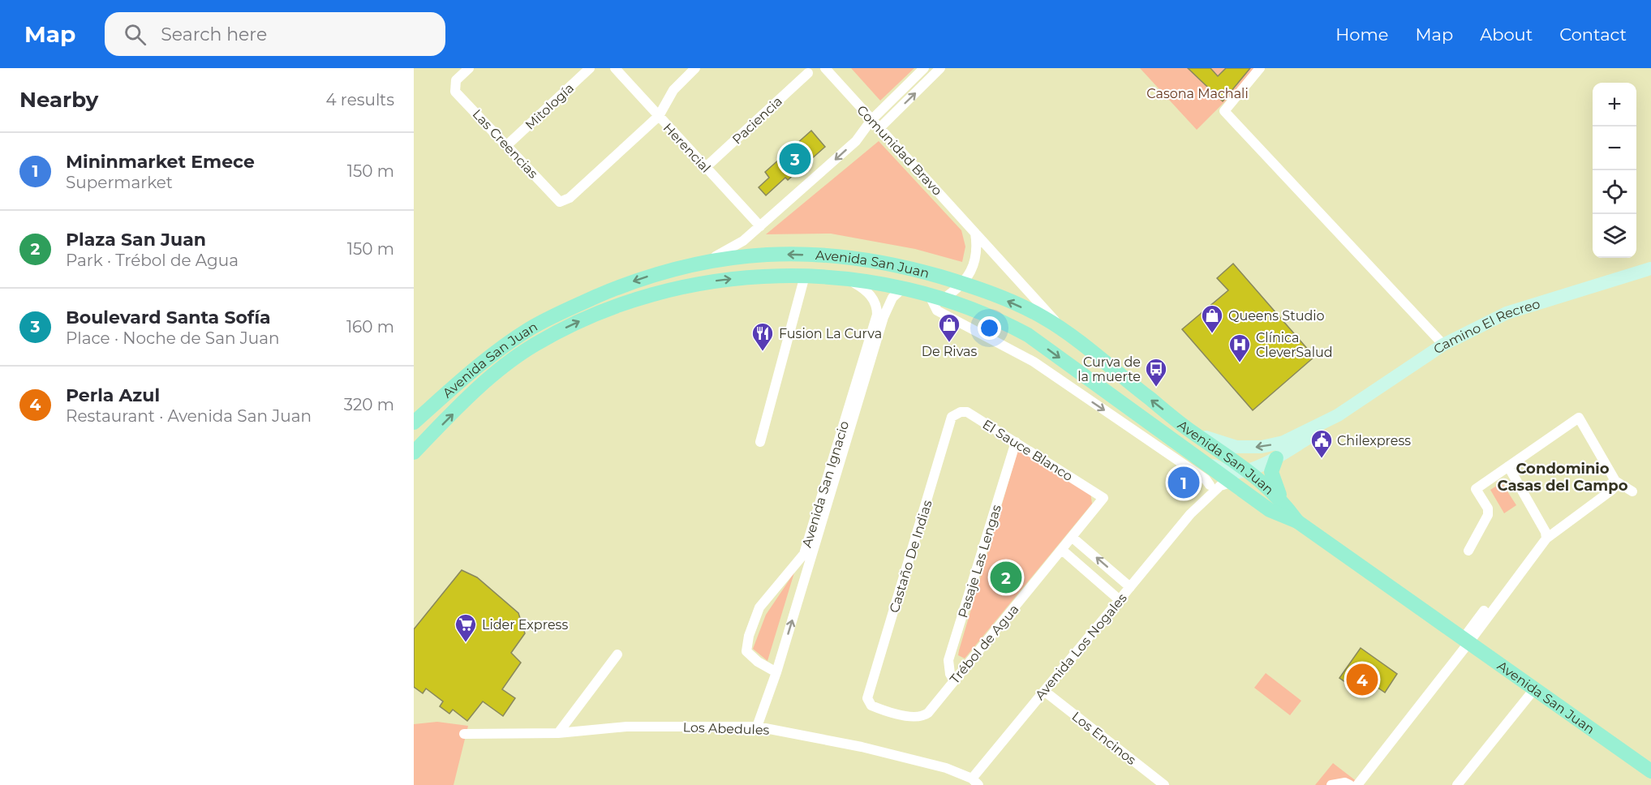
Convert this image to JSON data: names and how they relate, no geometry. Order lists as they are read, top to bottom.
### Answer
{
  "streets": {
    "main road": ["Avenida San Juan", "Camino El Recreo"],
    "street": [
      "Mitología",
      "Paciencia",
      "Las Creencias",
      "Herencial",
      "Comunidad Bravo",
      "El Sauce Blanco",
      "Avenida San Ignacio",
      "Castaño De Indias",
      "Pasaje Las Lengas",
      "Trébol de Agua",
      "Avenida Los Nogales",
      "Los Abedules",
      "Los Encinos"
    ]
  },
  "crossings": [
    ["Mitología", "Las Creencias"],
    ["Paciencia", "Herencial"],
    ["Las Creencias", "Herencial"],
    ["Comunidad Bravo", "Avenida San Juan"],
    ["Avenida San Juan", "Camino El Recreo"],
    ["Avenida San Juan", "Avenida San Ignacio"],
    ["Avenida San Juan", "Avenida Los Nogales"],
    ["El Sauce Blanco", "Castaño De Indias"],
    ["El Sauce Blanco", "Pasaje Las Lengas"],
    ["El Sauce Blanco", "Trébol de Agua"],
    ["Avenida San Ignacio", "Los Abedules"],
    ["Castaño De Indias", "Trébol de Agua"],
    ["Pasaje Las Lengas", "Trébol de Agua"],
    ["Avenida Los Nogales", "Los Abedules"],
    ["Avenida Los Nogales", "Los Encinos"]
  ],
  "districts": ["Condominio Casas del Campo"],
  "parks": ["Casona Machali"],
  "places": {
    "shop": ["Queens Studio", "De Rivas"],
    "restaurant": ["Fusion La Curva"],
    "hospital": ["Clínica CleverSalud"],
    "bus stop": ["Curva de la muerte"],
    "public building": ["Chilexpress"],
    "supermarket": ["Lider Express"]
  },
  "page": {
    "header": "Map",
    "search": "Search here",
    "nav": [
      "Home",
      "Map",
      "About",
      "Contact"
    ],
    "heading": ["Nearby", "4 results"],
    "map_buttons": ["+", "−"],
    "list": [
      {
        "mark": "1",
        "name": "Mininmarket Emece",
        "note": "Supermarket",
        "value": "150 m"
      },
      {
        "mark": "2",
        "name": "Plaza San Juan",
        "note": "Park · Trébol de Agua",
        "value": "150 m"
      },
      {
        "mark": "3",
        "name": "Boulevard Santa Sofía",
        "note": "Place · Noche de San Juan",
        "value": "160 m"
      },
      {
        "mark": "4",
        "name": "Perla Azul",
        "note": "Restaurant · Avenida San Juan",
        "value": "320 m"
      }
    ],
    "pins": [
      "3",
      "1",
      "2",
      "4"
    ]
  }
}
